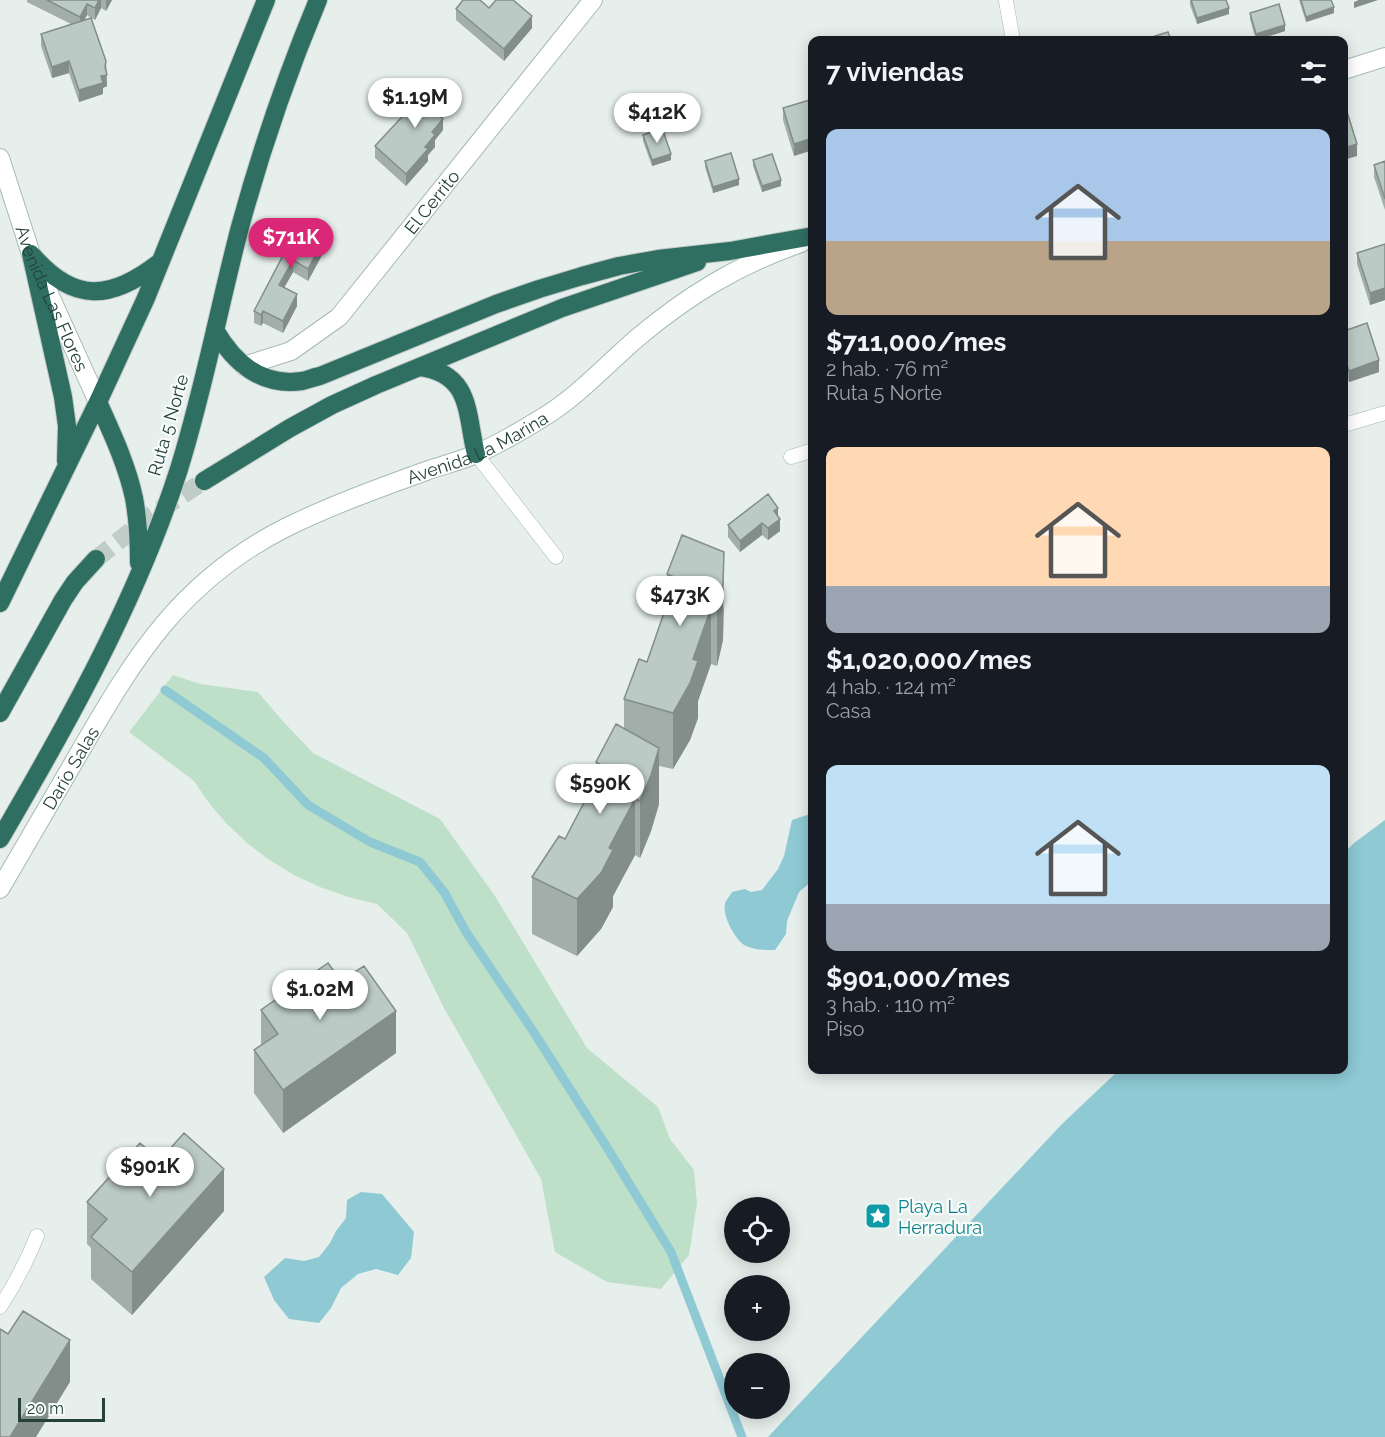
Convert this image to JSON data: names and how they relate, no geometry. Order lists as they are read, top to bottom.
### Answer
{
  "streets": {
    "highway": ["Ruta 5 Norte"],
    "main road": [
      "El Cerrito",
      "Avenida Las Flores",
      "Avenida La Marina",
      "Darío Salas"
    ]
  },
  "crossings": [
    ["Avenida La Marina", "Darío Salas"]
  ],
  "places": {
    "place": ["Playa La Herradura"]
  },
  "scale_bar": "20 m",
  "page": {
    "heading": "7 viviendas",
    "price": [
      "$1.19M",
      "$412K",
      "$711K",
      "$473K",
      "$590K",
      "$1.02M",
      "$901K"
    ],
    "list": [
      {
        "name": "$711,000/mes",
        "note": "2 hab. · 76 m² · Ruta 5 Norte"
      },
      {
        "name": "$1,020,000/mes",
        "note": "4 hab. · 124 m² · Casa"
      },
      {
        "name": "$901,000/mes",
        "note": "3 hab. · 110 m² · Piso"
      }
    ],
    "map_buttons": ["+", "−"],
    "scale": "20 m"
  }
}
